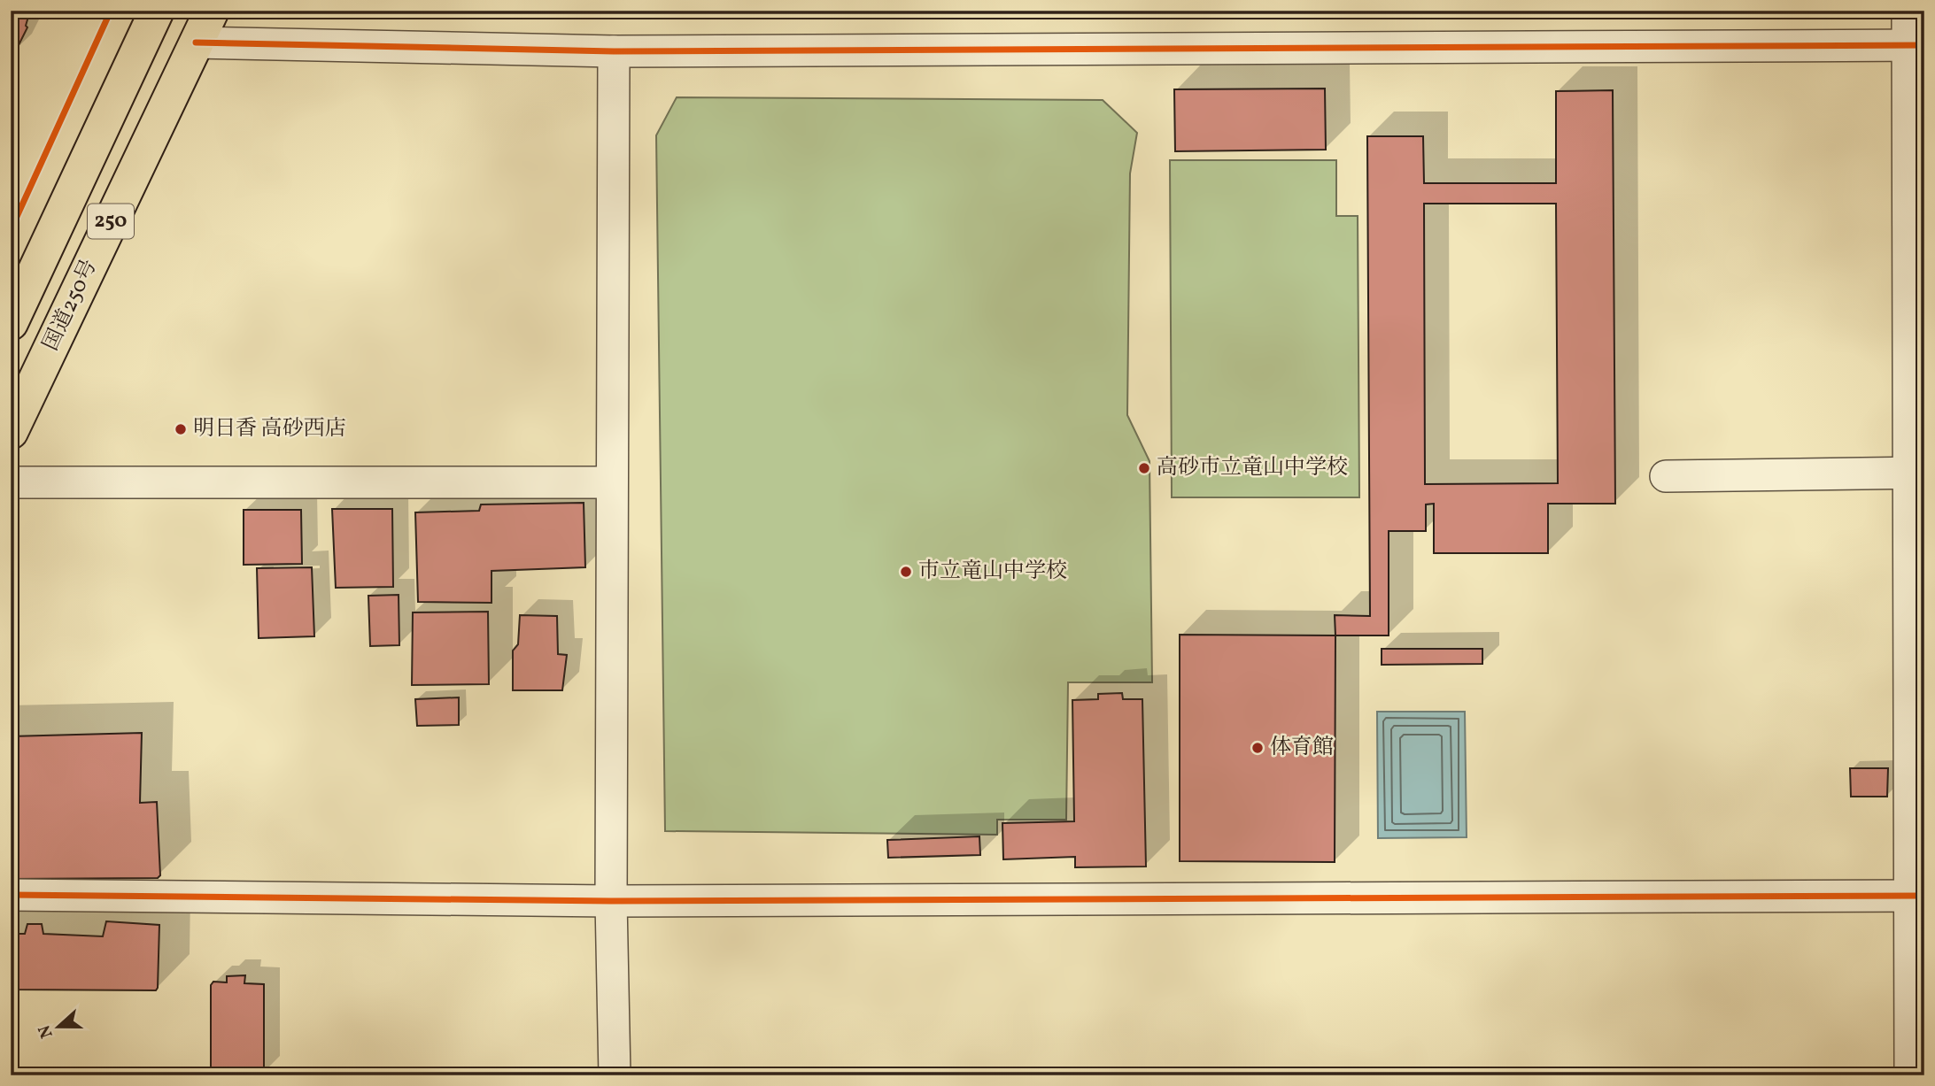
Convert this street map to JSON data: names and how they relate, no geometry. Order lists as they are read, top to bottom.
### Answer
{
  "streets": {
    "highway": ["250", "国道250号"]
  },
  "places": [
    "明日香 高砂西店",
    "高砂市立竜山中学校",
    "市立竜山中学校",
    "体育館"
  ],
  "north": "left"
}
